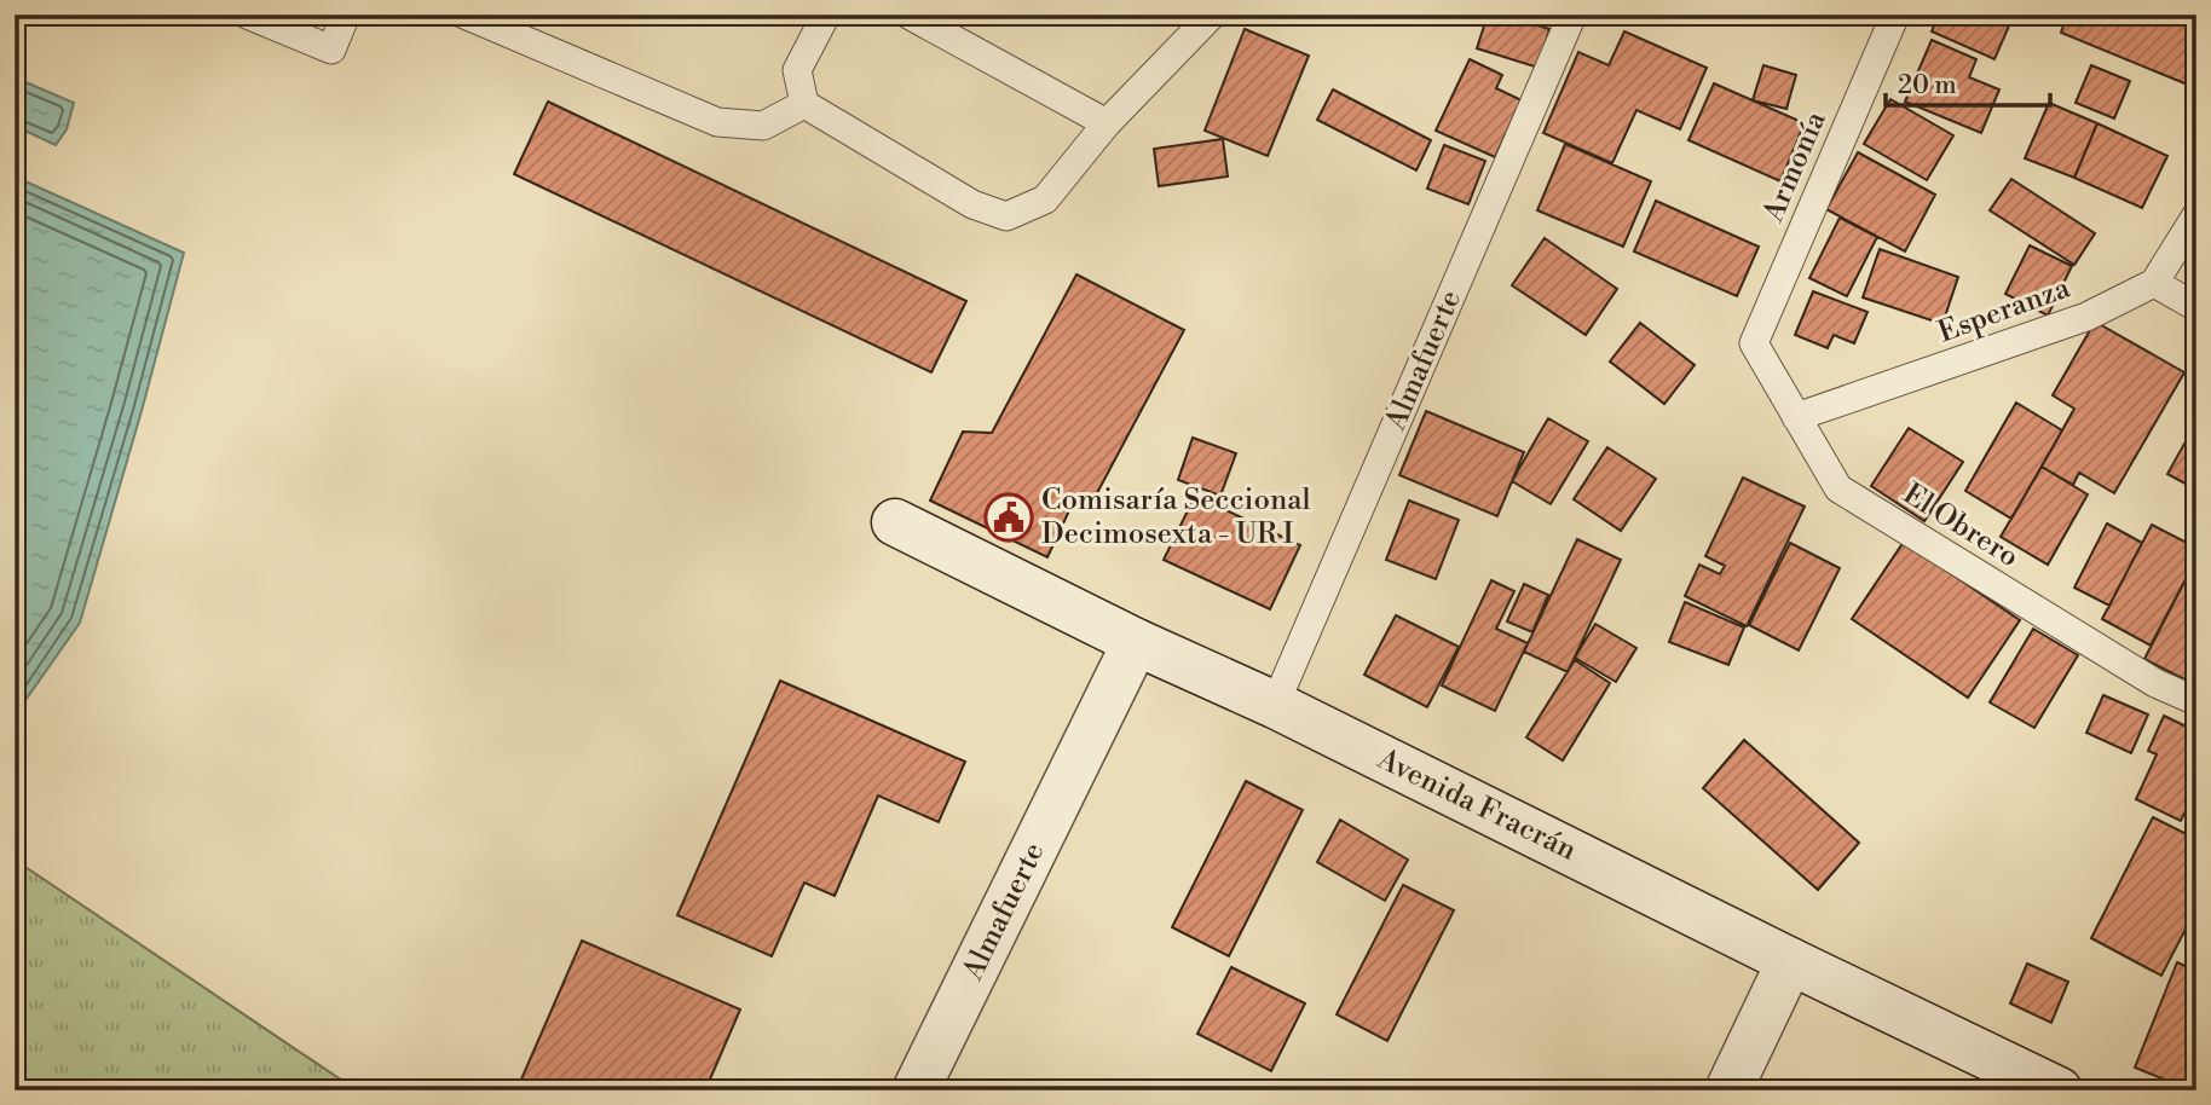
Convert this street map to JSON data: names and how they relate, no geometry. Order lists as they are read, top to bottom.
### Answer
{
  "streets": {
    "main road": ["Almafuerte", "Avenida Fracrán"],
    "lane": ["Armonía", "Esperanza", "El Obrero"]
  },
  "crossings": [
    ["Armonía", "El Obrero"],
    ["Esperanza", "El Obrero"],
    ["Almafuerte", "Avenida Fracrán"]
  ],
  "places": {
    "public building": ["Comisaría Seccional Decimosexta - UR I"]
  },
  "scale_bar": "20 m"
}
